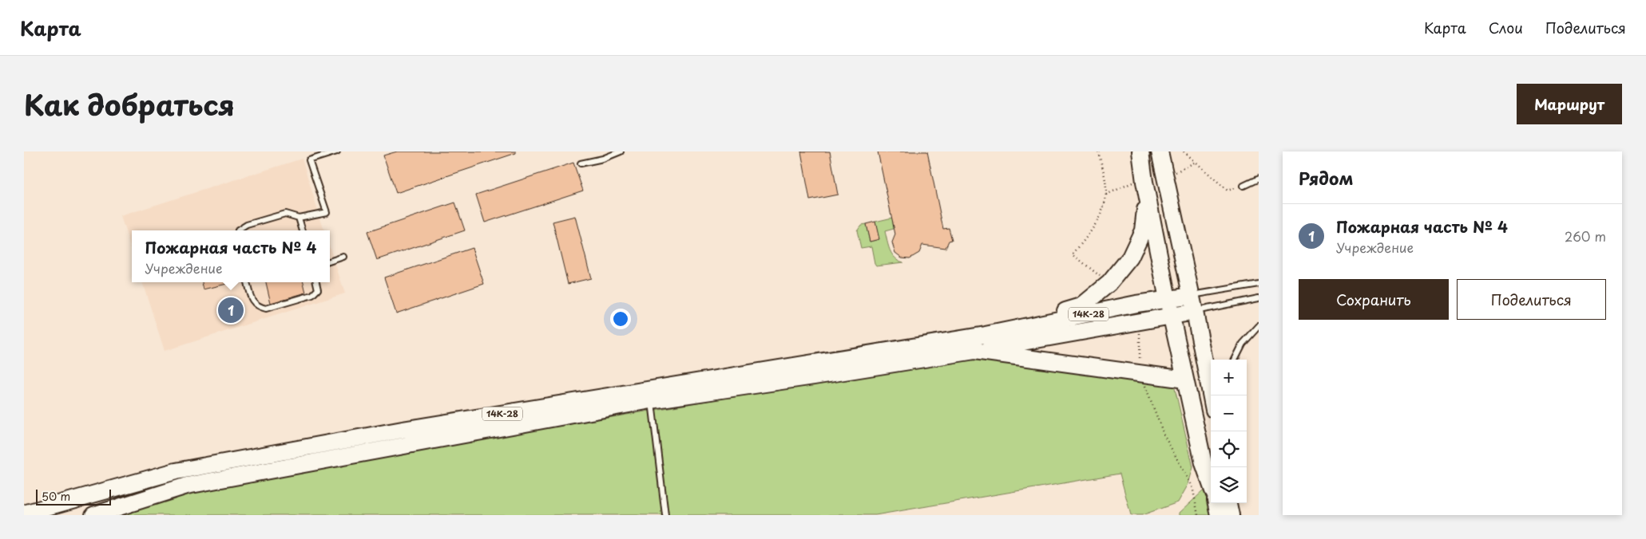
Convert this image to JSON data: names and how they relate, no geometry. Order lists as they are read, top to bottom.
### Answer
{
  "streets": {
    "main road": ["14К-28"]
  },
  "scale_bar": "50 m",
  "page": {
    "header": "Карта",
    "nav": ["Карта", "Слои", "Поделиться"],
    "title": "Как добраться",
    "buttons": [
      "Маршрут",
      ["Сохранить", "Поделиться"]
    ],
    "heading": "Рядом",
    "list": [
      {
        "mark": "1",
        "name": "Пожарная часть № 4",
        "note": "Учреждение",
        "value": "260 m"
      }
    ],
    "popup": ["Пожарная часть № 4", "Учреждение"],
    "pins": "1",
    "map_buttons": ["+", "−"],
    "scale": "50 m"
  }
}
